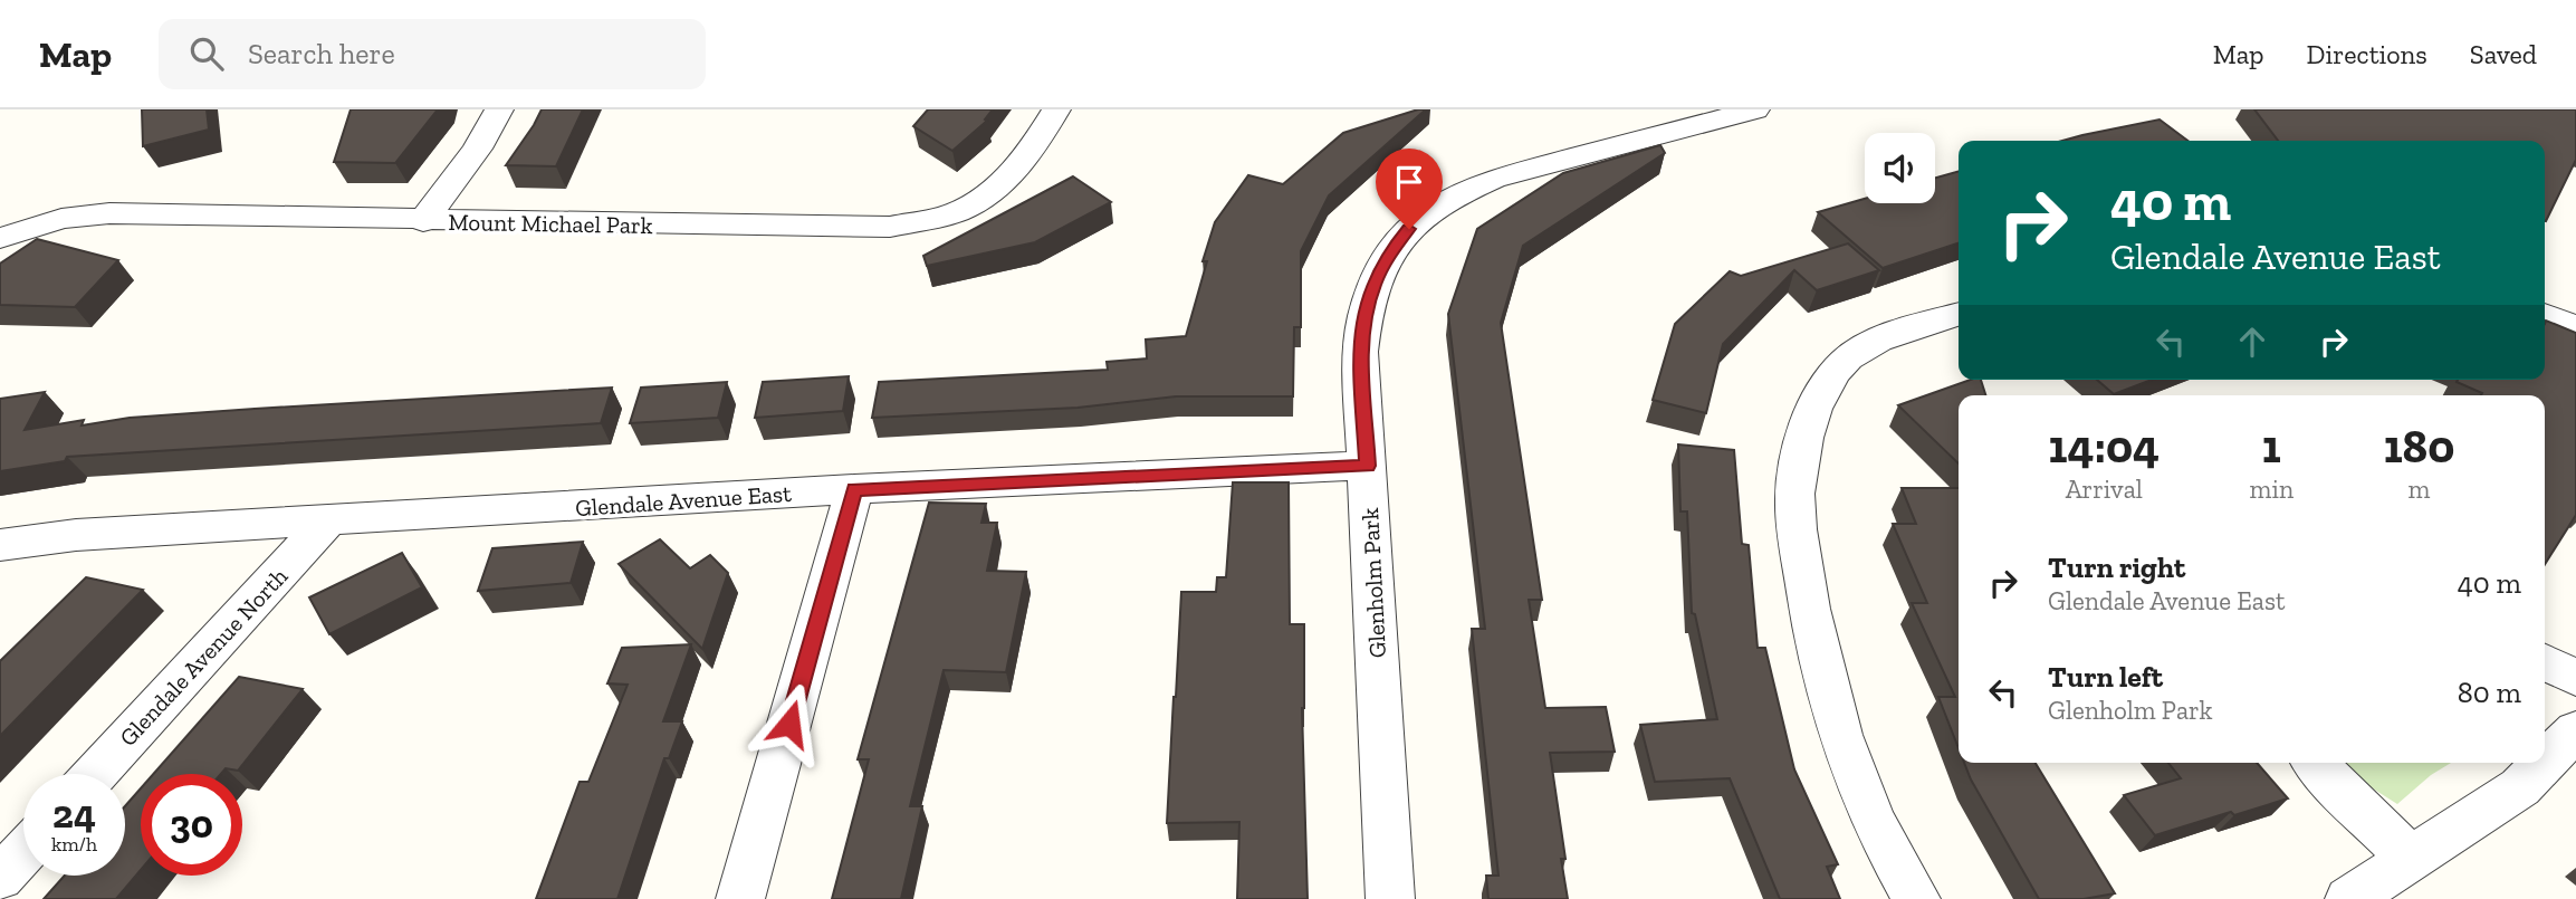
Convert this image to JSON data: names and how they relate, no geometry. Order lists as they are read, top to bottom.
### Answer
{
  "streets": {
    "street": [
      "Mount Michael Park",
      "Glendale Avenue East",
      "Glenholm Park",
      "Glendale Avenue North"
    ]
  },
  "crossings": [
    ["Glendale Avenue East", "Glenholm Park"],
    ["Glendale Avenue East", "Glendale Avenue North"]
  ],
  "page": {
    "header": "Map",
    "search": "Search here",
    "nav": ["Map", "Directions", "Saved"],
    "turn": ["40 m", "Glendale Avenue East"],
    "eta": [
      "14:04",
      "Arrival",
      "1",
      "min",
      "180",
      "m"
    ],
    "list": [
      {
        "name": "Turn right",
        "note": "Glendale Avenue East",
        "value": "40 m"
      },
      {
        "name": "Turn left",
        "note": "Glenholm Park",
        "value": "80 m"
      }
    ],
    "speed": "24 km/h",
    "limit": "30"
  }
}
